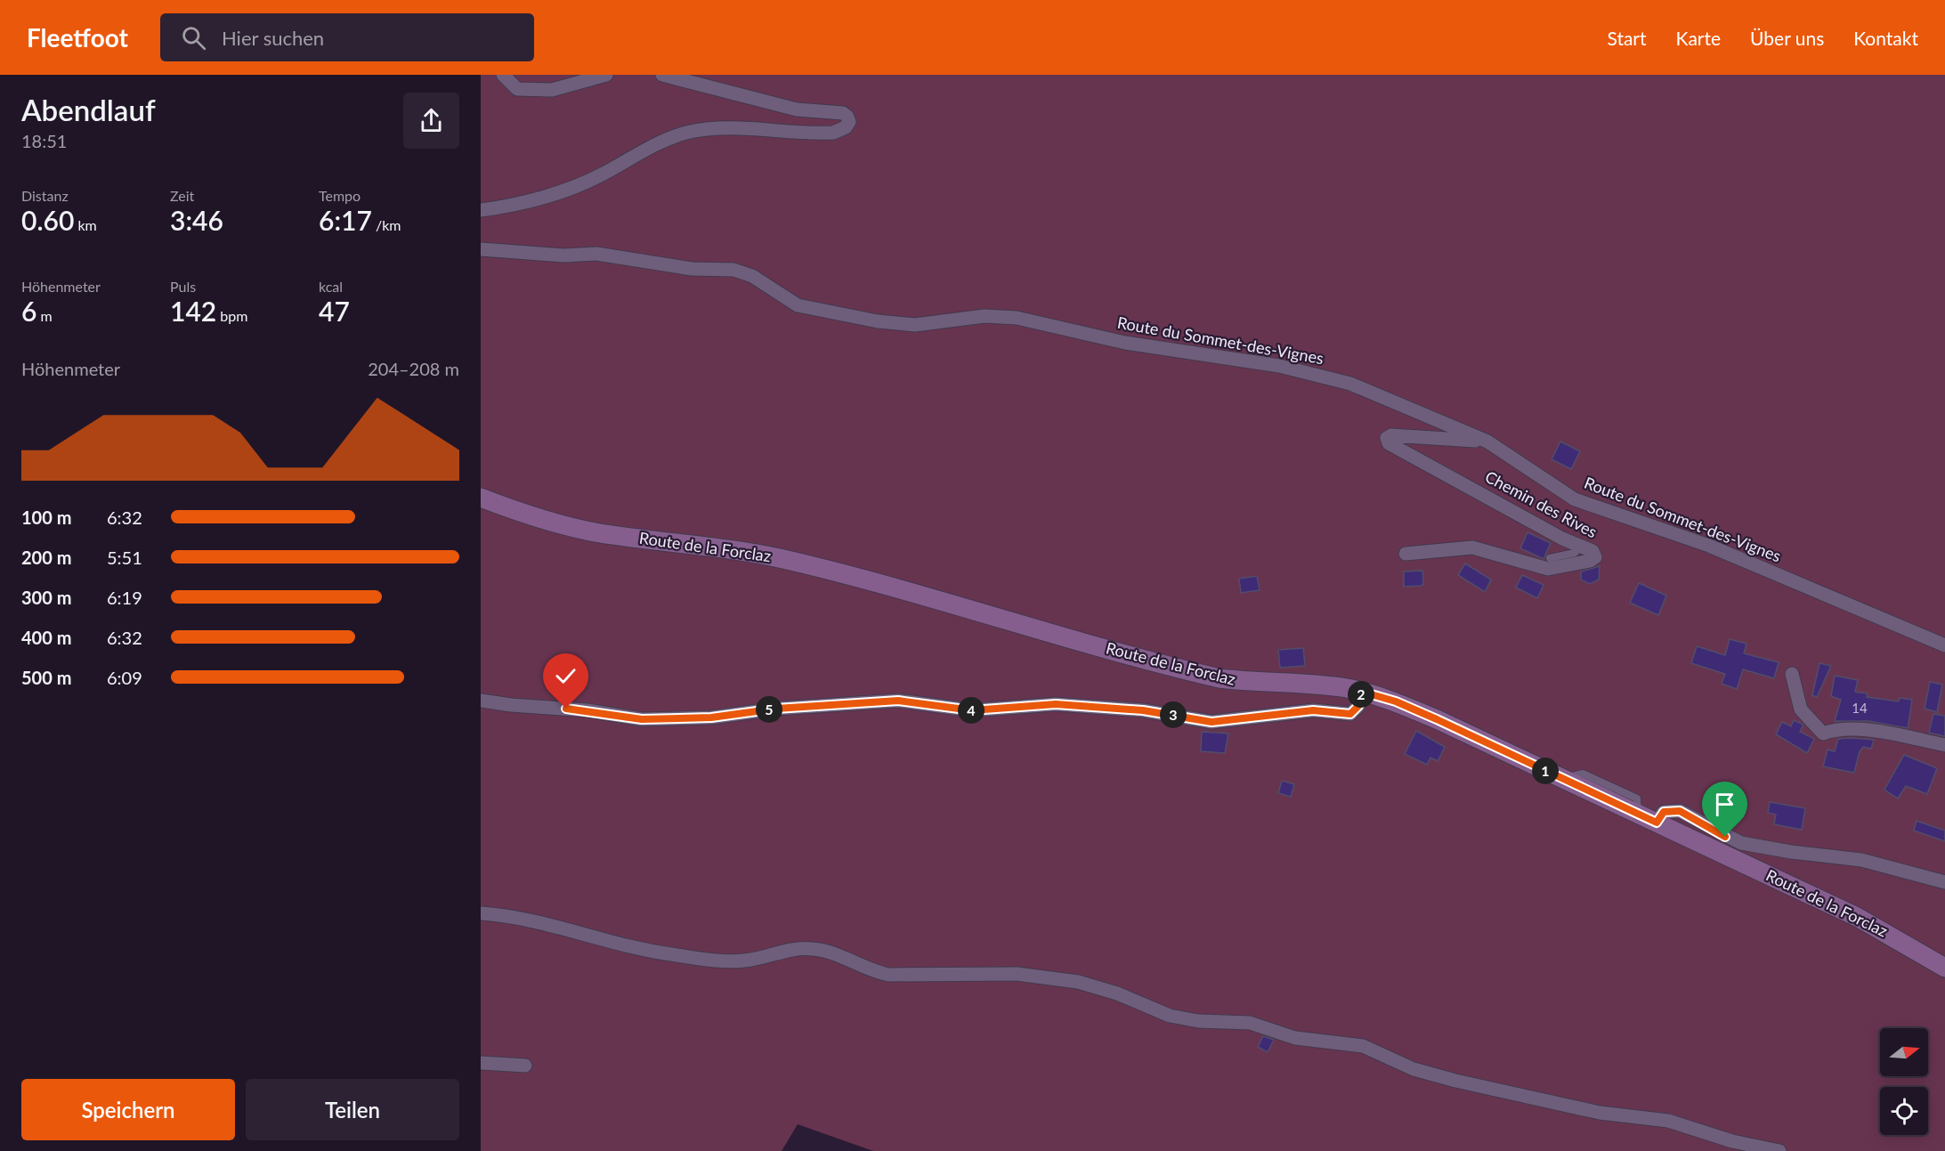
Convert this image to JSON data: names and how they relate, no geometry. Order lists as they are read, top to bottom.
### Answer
{
  "streets": {
    "main road": ["Route de la Forclaz"],
    "street": ["Route du Sommet-des-Vignes", "Chemin des Rives"]
  },
  "crossings": [
    ["Route du Sommet-des-Vignes", "Chemin des Rives"]
  ],
  "house_numbers": ["14"],
  "north": "right",
  "page": {
    "header": "Fleetfoot",
    "search": "Hier suchen",
    "nav": [
      "Start",
      "Karte",
      "Über uns",
      "Kontakt"
    ],
    "heading": ["Abendlauf", "18:51"],
    "stats": [
      ["Distanz", "0.60 km"],
      ["Zeit", "3:46"],
      ["Tempo", "6:17 /km"],
      ["Höhenmeter", "6 m"],
      ["Puls", "142 bpm"],
      ["kcal", "47"]
    ],
    "chart": ["Höhenmeter", "204–208 m"],
    "list": [
      {
        "name": "100 m",
        "note": "6:32"
      },
      {
        "name": "200 m",
        "note": "5:51"
      },
      {
        "name": "300 m",
        "note": "6:19"
      },
      {
        "name": "400 m",
        "note": "6:32"
      },
      {
        "name": "500 m",
        "note": "6:09"
      }
    ],
    "pins": [
      "2",
      "5",
      "4",
      "3",
      "1"
    ],
    "buttons": ["Speichern", "Teilen"]
  }
}
